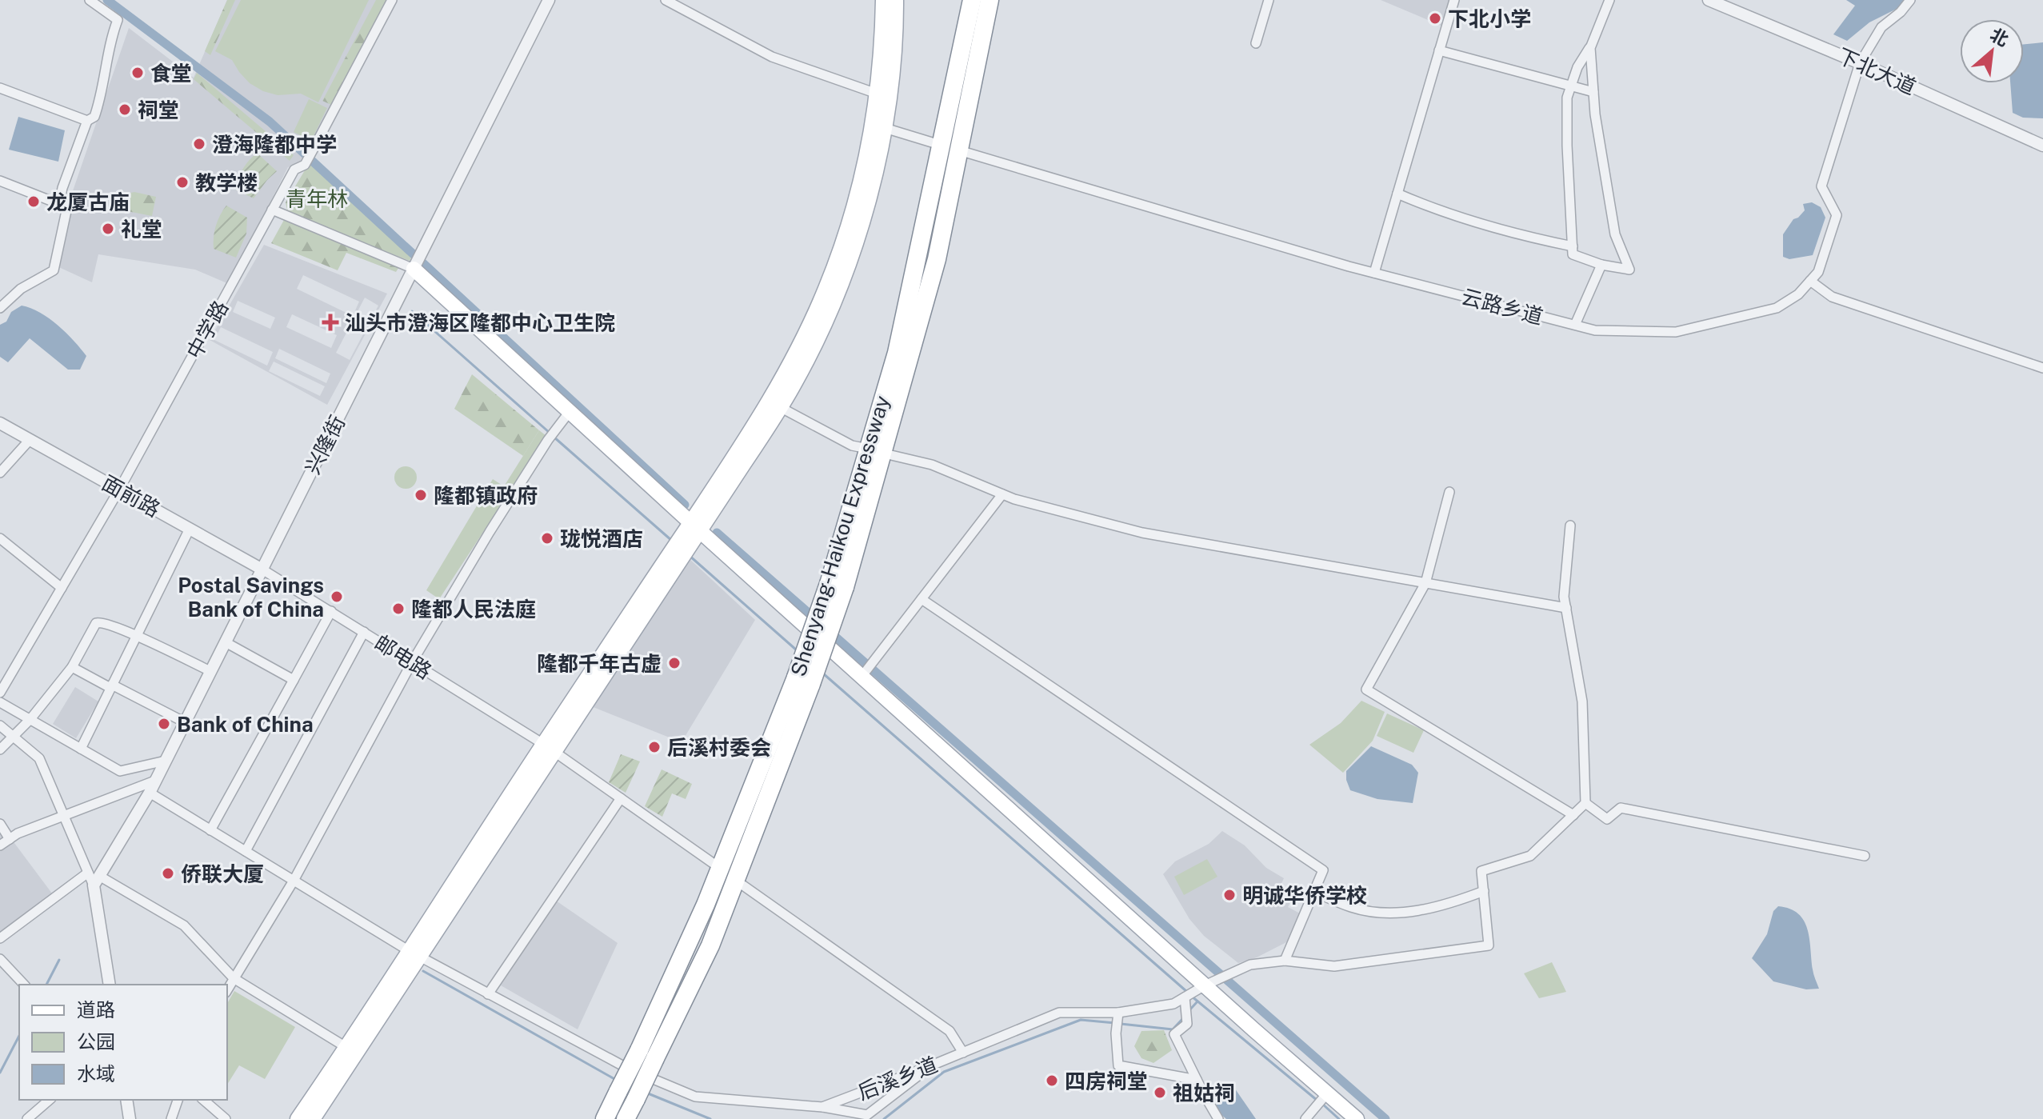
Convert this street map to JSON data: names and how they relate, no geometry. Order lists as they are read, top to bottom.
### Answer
{
  "streets": {
    "highway": ["Shenyang-Haikou Expressway"],
    "street": [
      "下北大道",
      "云路乡道",
      "中学路",
      "兴隆街",
      "面前路",
      "邮电路",
      "后溪乡道"
    ]
  },
  "crossings": [
    ["下北大道", "云路乡道"],
    ["中学路", "面前路"],
    ["兴隆街", "面前路"],
    ["兴隆街", "邮电路"],
    ["兴隆街", "后溪乡道"],
    ["面前路", "邮电路"]
  ],
  "parks": ["青年林"],
  "places": {
    "other": [
      "下北小学",
      "食堂",
      "祠堂",
      "澄海隆都中学",
      "教学楼",
      "龙厦古庙",
      "礼堂",
      "隆都镇政府",
      "珑悦酒店",
      "Postal Savings Bank of China",
      "隆都人民法庭",
      "隆都千年古虚",
      "Bank of China",
      "后溪村委会",
      "侨联大厦",
      "明诚华侨学校",
      "四房祠堂",
      "祖姑祠"
    ],
    "health": ["汕头市澄海区隆都中心卫生院"]
  },
  "legend": ["道路", "公园", "水域"],
  "north": "top right"
}
